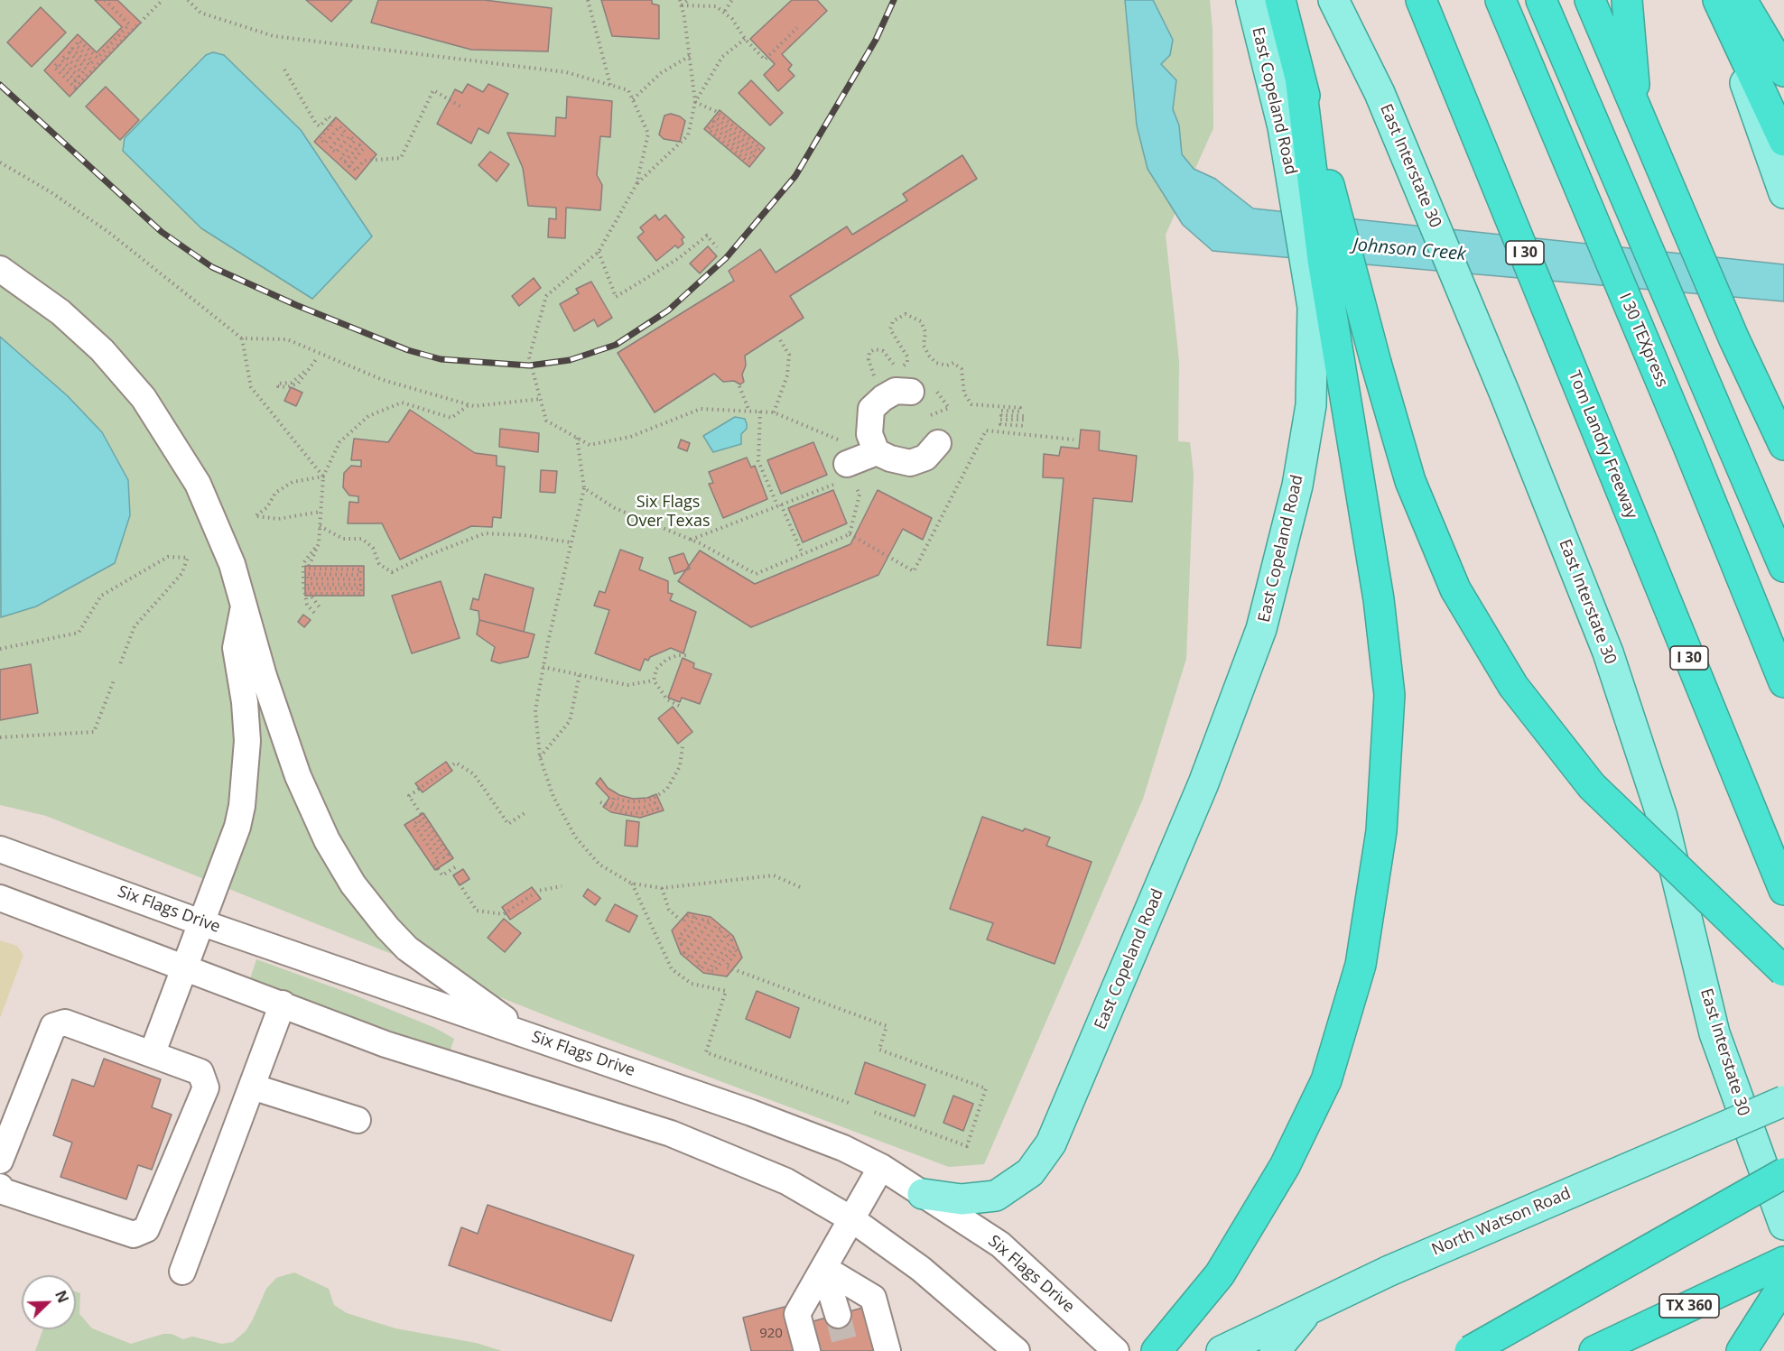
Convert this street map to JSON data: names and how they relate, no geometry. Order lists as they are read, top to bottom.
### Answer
{
  "streets": {
    "highway": [
      "I 30",
      "I 30 TEXpress",
      "Tom Landry Freeway",
      "TX 360"
    ],
    "main road": ["East Copeland Road", "East Interstate 30", "North Watson Road"],
    "street": ["Six Flags Drive"]
  },
  "crossings": [
    ["East Copeland Road", "Six Flags Drive"]
  ],
  "water": ["Johnson Creek"],
  "parks": ["Six Flags Over Texas"],
  "house_numbers": ["920"],
  "north": "top right"
}
